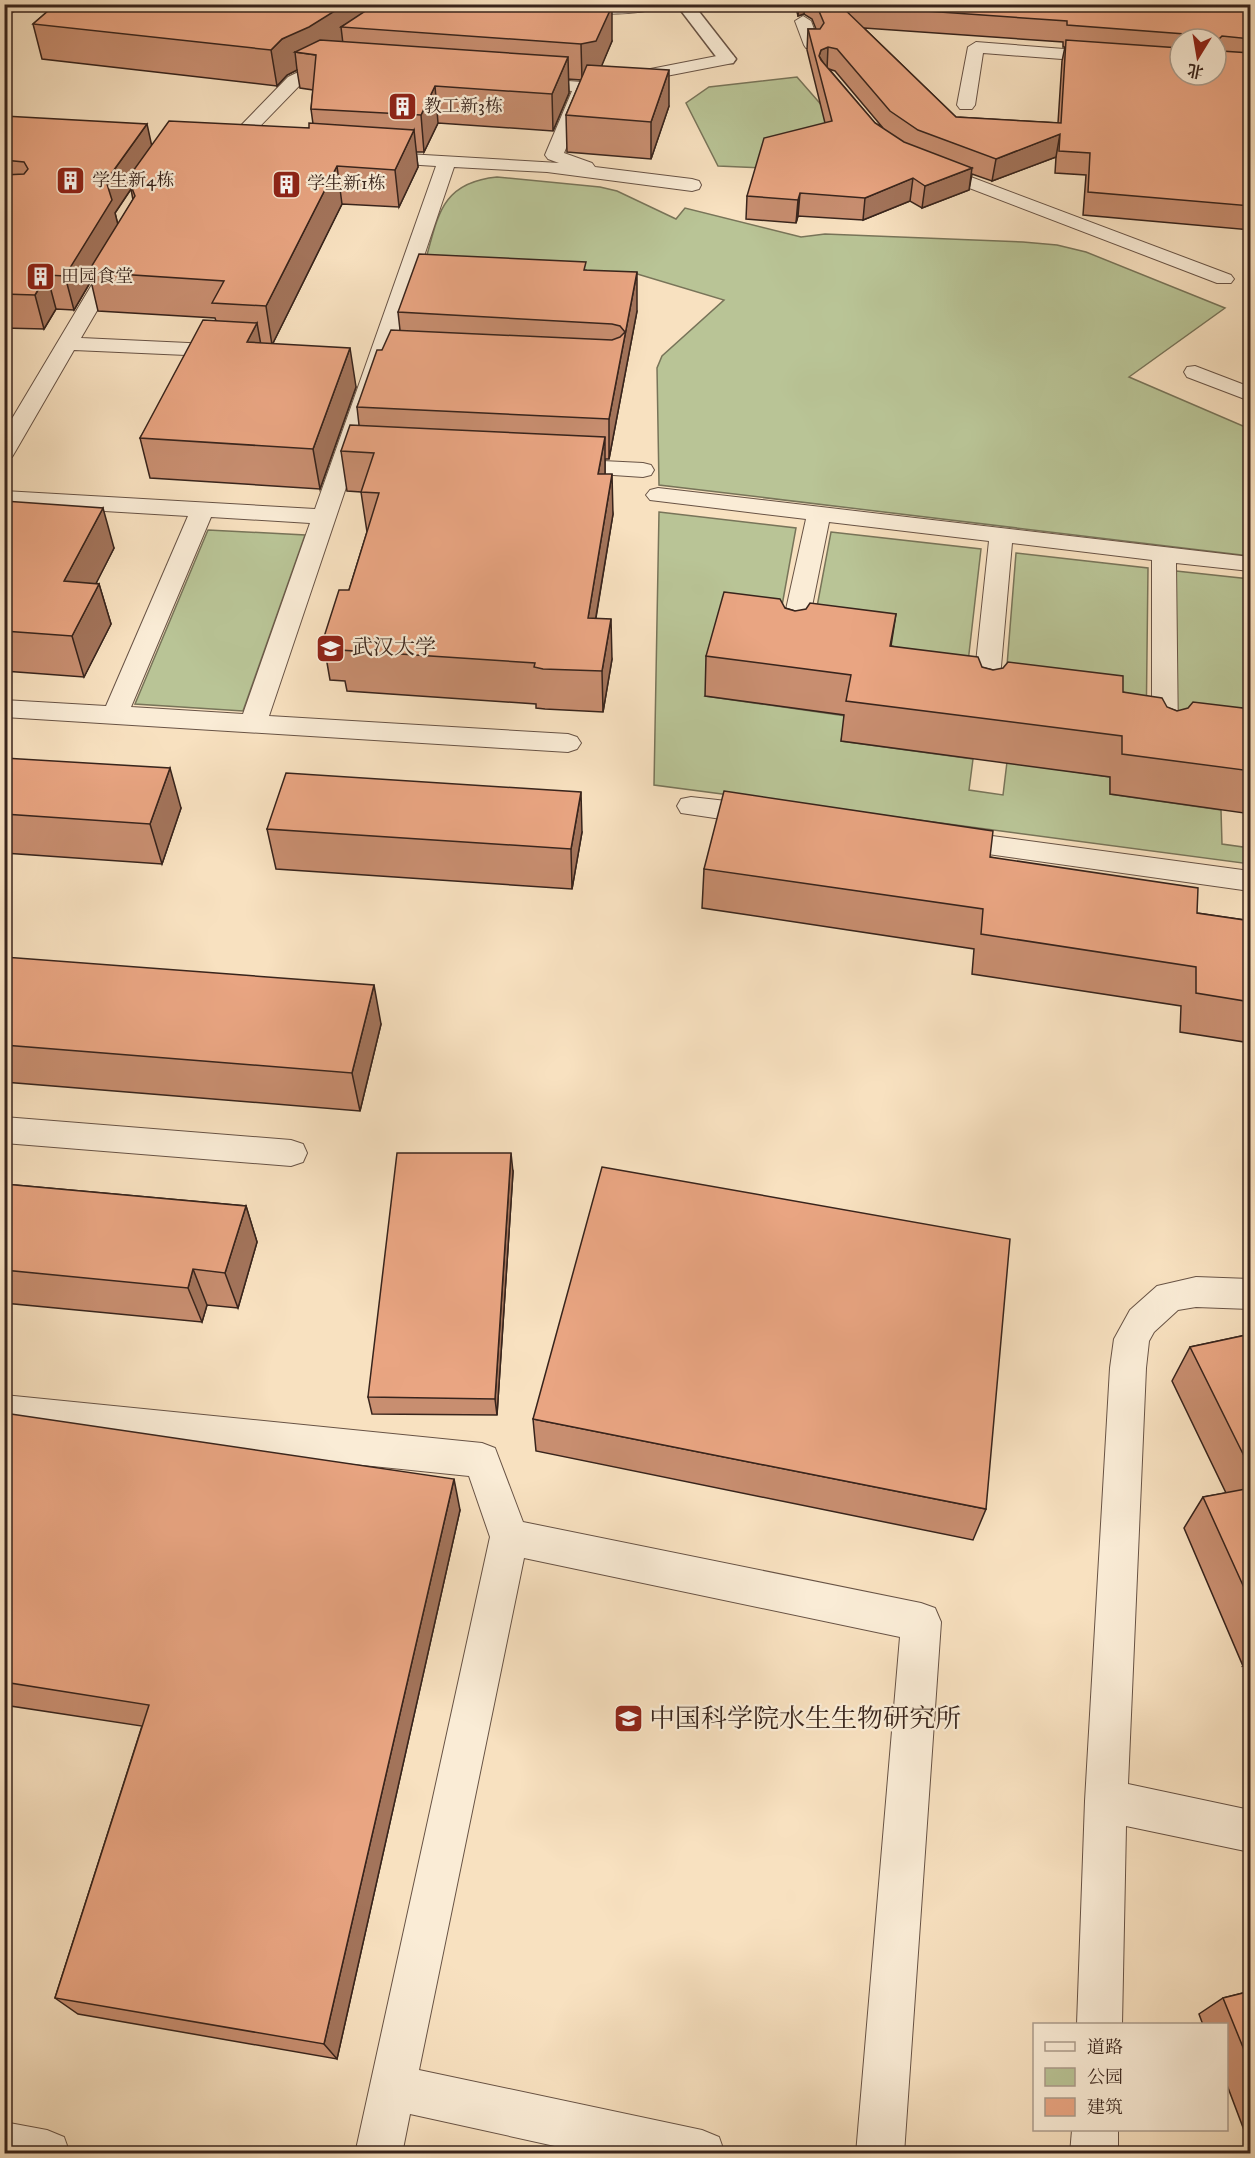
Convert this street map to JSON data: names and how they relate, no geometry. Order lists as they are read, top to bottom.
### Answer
{
  "places": {
    "building": [
      "教工新3栋",
      "学生新4栋",
      "学生新1栋",
      "田园食堂"
    ],
    "school or university": ["武汉大学", "中国科学院水生生物研究所"]
  },
  "legend": ["道路", "公园", "建筑"],
  "north": "bottom"
}
